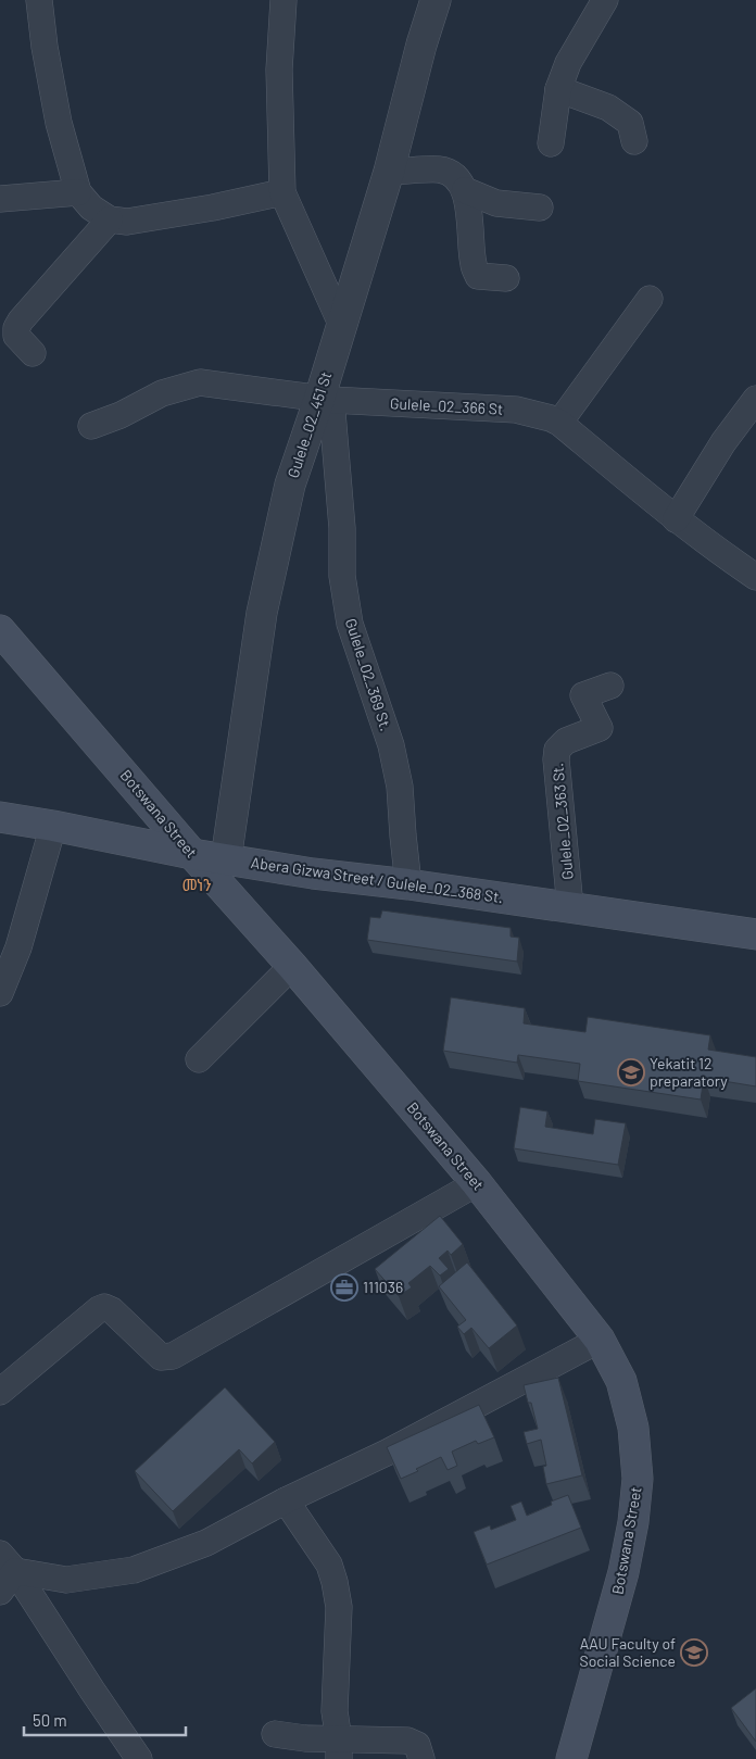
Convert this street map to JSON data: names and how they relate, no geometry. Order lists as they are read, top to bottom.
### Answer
{
  "streets": {
    "main road": ["Botswana Street", "Abera Gizwa Street / Gulele_02_368 St."],
    "street": [
      "Gulele_02_366 St",
      "Gulele_02_451 St",
      "Gulele_02_369 St.",
      "Gulele_02_363 St."
    ]
  },
  "crossings": [
    ["Gulele_02_366 St", "Gulele_02_451 St"],
    ["Gulele_02_366 St", "Gulele_02_369 St."],
    ["Gulele_02_451 St", "Gulele_02_369 St."],
    ["Gulele_02_451 St", "Abera Gizwa Street / Gulele_02_368 St."],
    ["Gulele_02_369 St.", "Abera Gizwa Street / Gulele_02_368 St."],
    ["Botswana Street", "Abera Gizwa Street / Gulele_02_368 St."],
    ["Gulele_02_363 St.", "Abera Gizwa Street / Gulele_02_368 St."]
  ],
  "districts": ["መነን"],
  "places": {
    "school or university": ["Yekatit 12 preparatory", "AAU Faculty of Social Science"],
    "office": ["111036"]
  },
  "scale_bar": "50 m"
}
